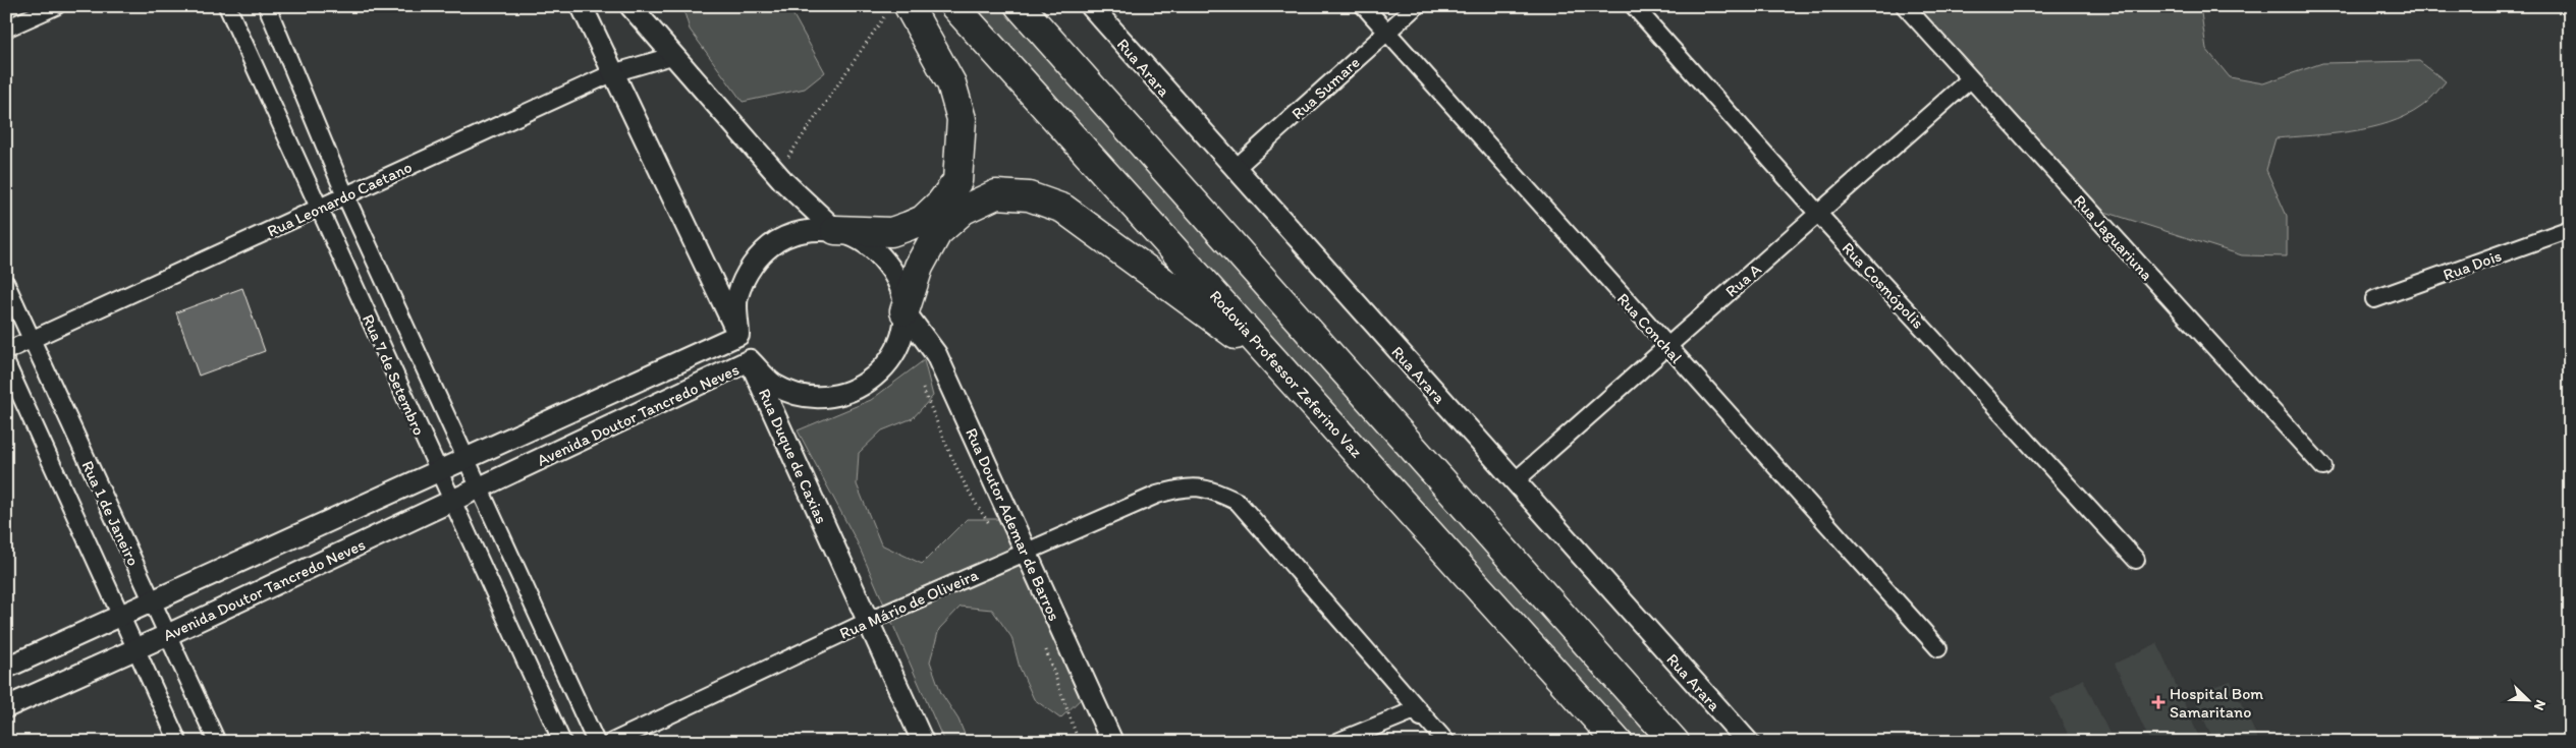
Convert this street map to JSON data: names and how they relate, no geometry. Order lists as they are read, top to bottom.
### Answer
{
  "streets": {
    "highway": ["Rodovia Professor Zeferino Vaz"],
    "street": [
      "Rua Arara",
      "Rua Sumare",
      "Rua Leonardo Caetano",
      "Rua Jaguariuna",
      "Rua Dois",
      "Rua A",
      "Rua Cosmópolis",
      "Rua Conchal",
      "Rua 7 de Setembro",
      "Avenida Doutor Tancredo Neves",
      "Rua Duque de Caxias",
      "Rua 1 de Janeiro",
      "Rua Doutor Ademar de Barros",
      "Rua Mário de Oliveira"
    ]
  },
  "crossings": [
    ["Rua Arara", "Rua Sumare"],
    ["Rua Arara", "Rua A"],
    ["Rua Sumare", "Rua Conchal"],
    ["Rua Leonardo Caetano", "Rua 7 de Setembro"],
    ["Rua Leonardo Caetano", "Rua Duque de Caxias"],
    ["Rua Leonardo Caetano", "Rua 1 de Janeiro"],
    ["Rua Jaguariuna", "Rua A"],
    ["Rua A", "Rua Cosmópolis"],
    ["Rua A", "Rua Conchal"],
    ["Rua 7 de Setembro", "Avenida Doutor Tancredo Neves"],
    ["Avenida Doutor Tancredo Neves", "Rua Duque de Caxias"],
    ["Avenida Doutor Tancredo Neves", "Rua 1 de Janeiro"],
    ["Avenida Doutor Tancredo Neves", "Rua Doutor Ademar de Barros"],
    ["Rua Duque de Caxias", "Rua Doutor Ademar de Barros"],
    ["Rua Duque de Caxias", "Rua Mário de Oliveira"],
    ["Rua Doutor Ademar de Barros", "Rua Mário de Oliveira"]
  ],
  "places": {
    "health": ["Hospital Bom Samaritano"]
  },
  "north": "bottom right"
}
